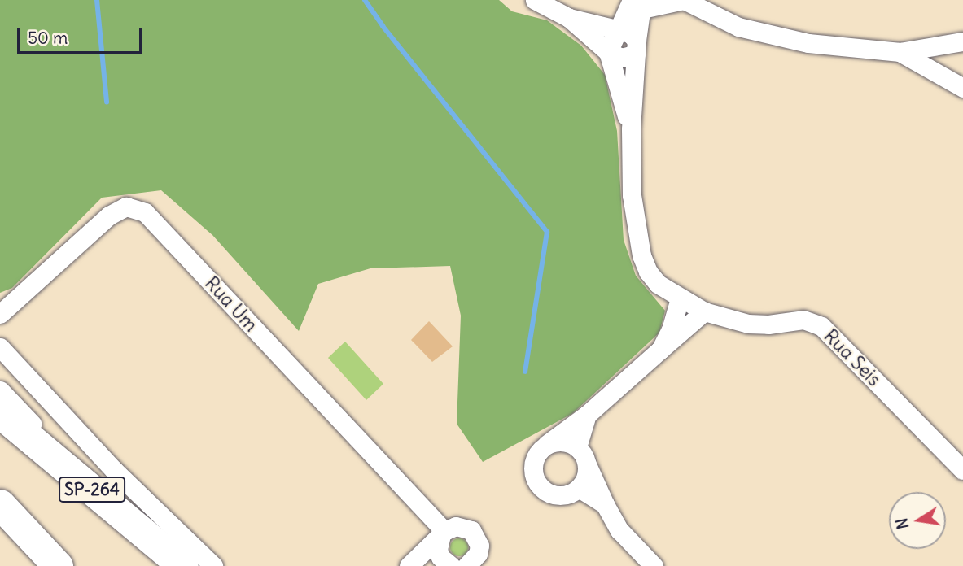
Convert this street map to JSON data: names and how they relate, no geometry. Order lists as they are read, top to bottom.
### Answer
{
  "streets": {
    "main road": ["SP-264"],
    "street": ["Rua Um", "Rua Seis"]
  },
  "scale_bar": "50 m",
  "north": "left"
}
